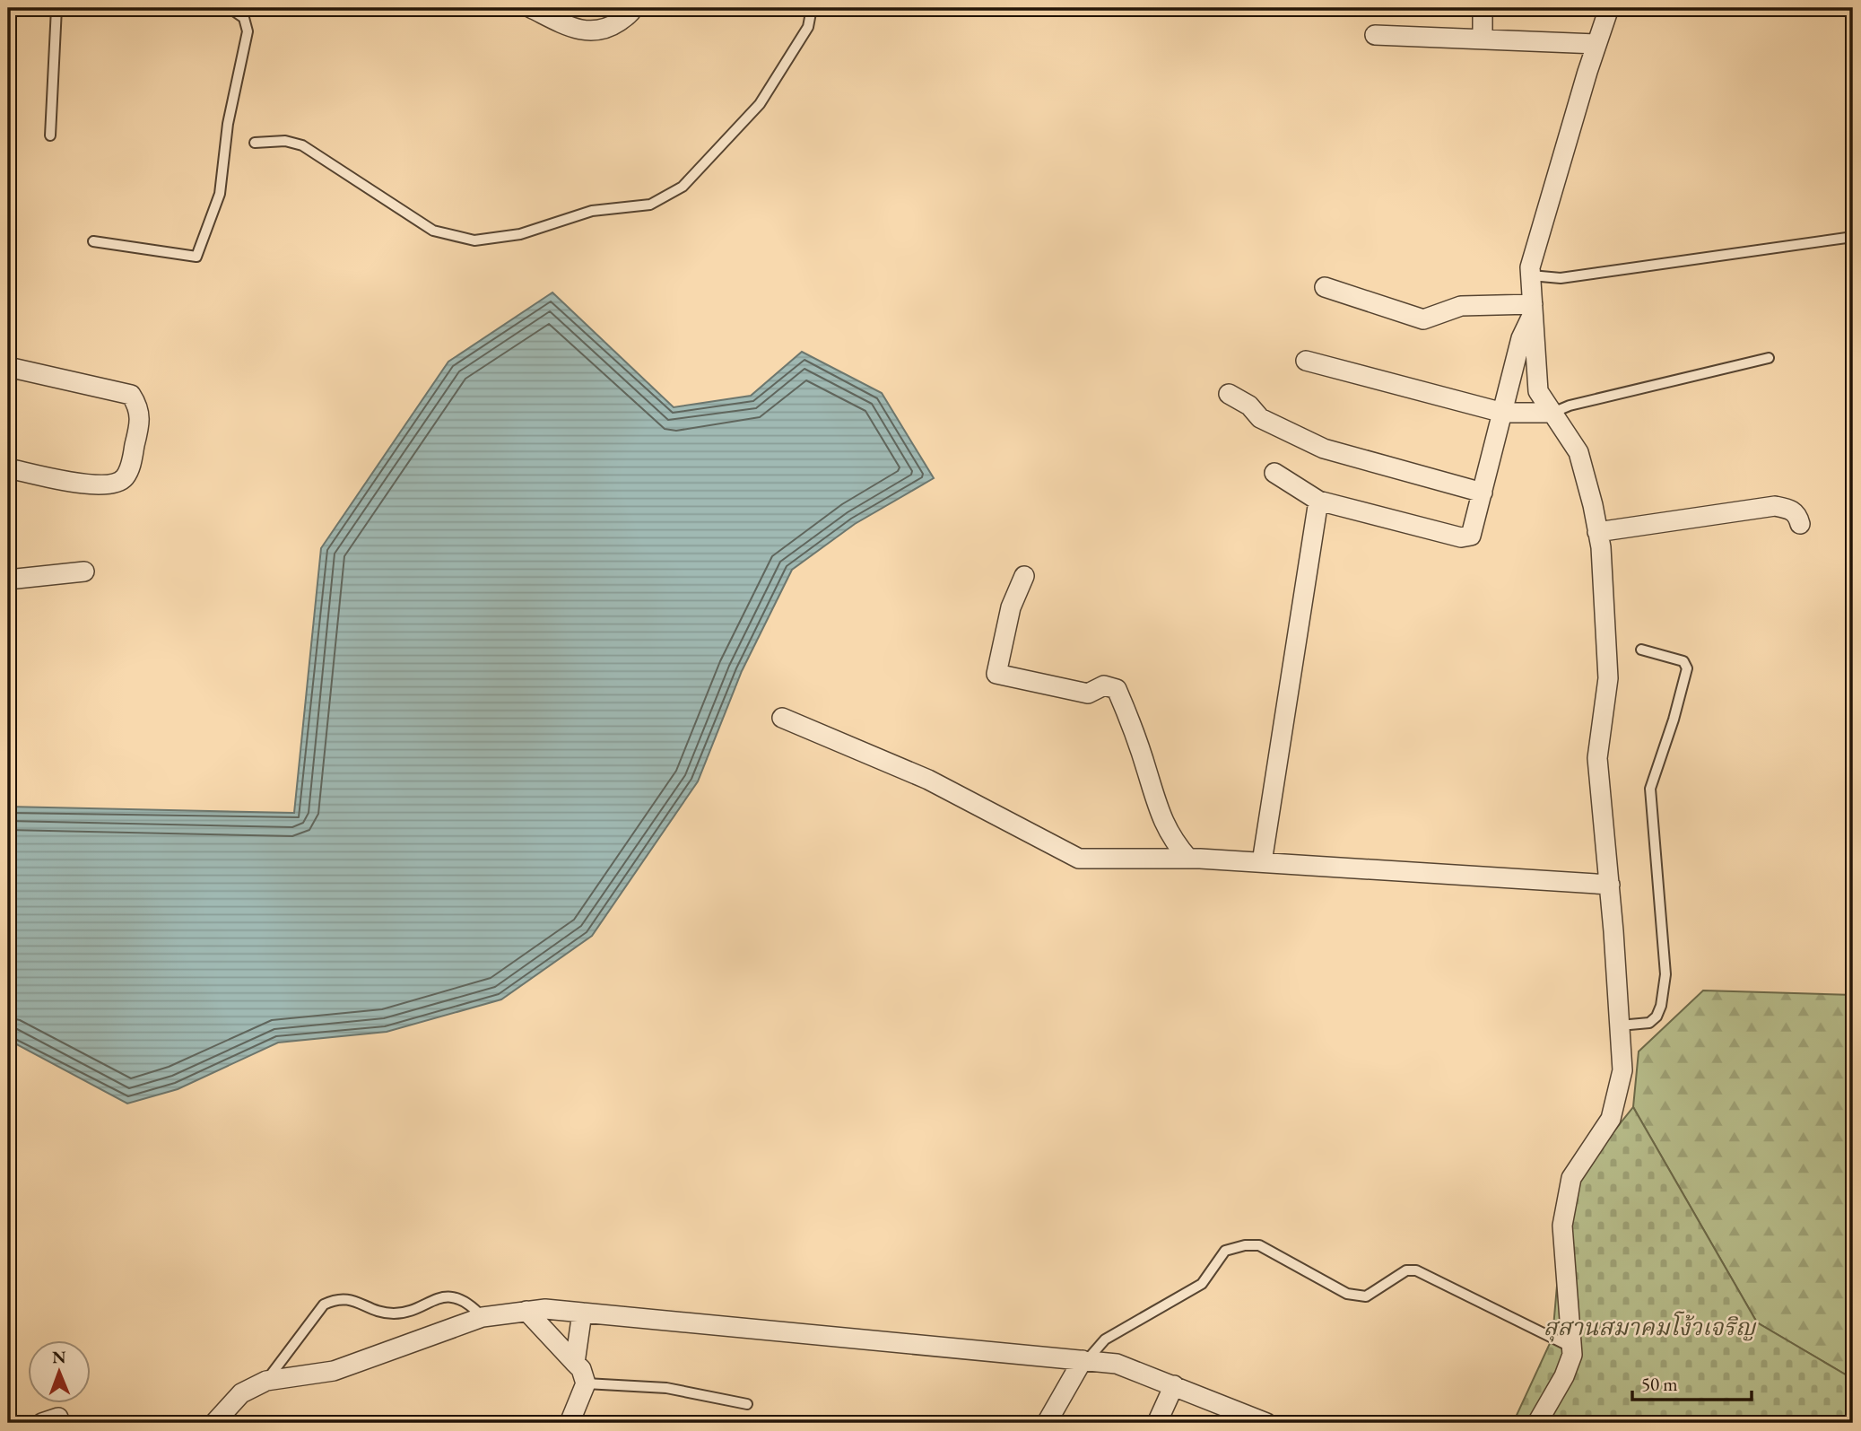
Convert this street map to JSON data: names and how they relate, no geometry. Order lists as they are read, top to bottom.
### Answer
{
  "parks": ["สุสานสมาคมโง้วเจริญ"],
  "scale_bar": "50 m",
  "north": "top"
}
